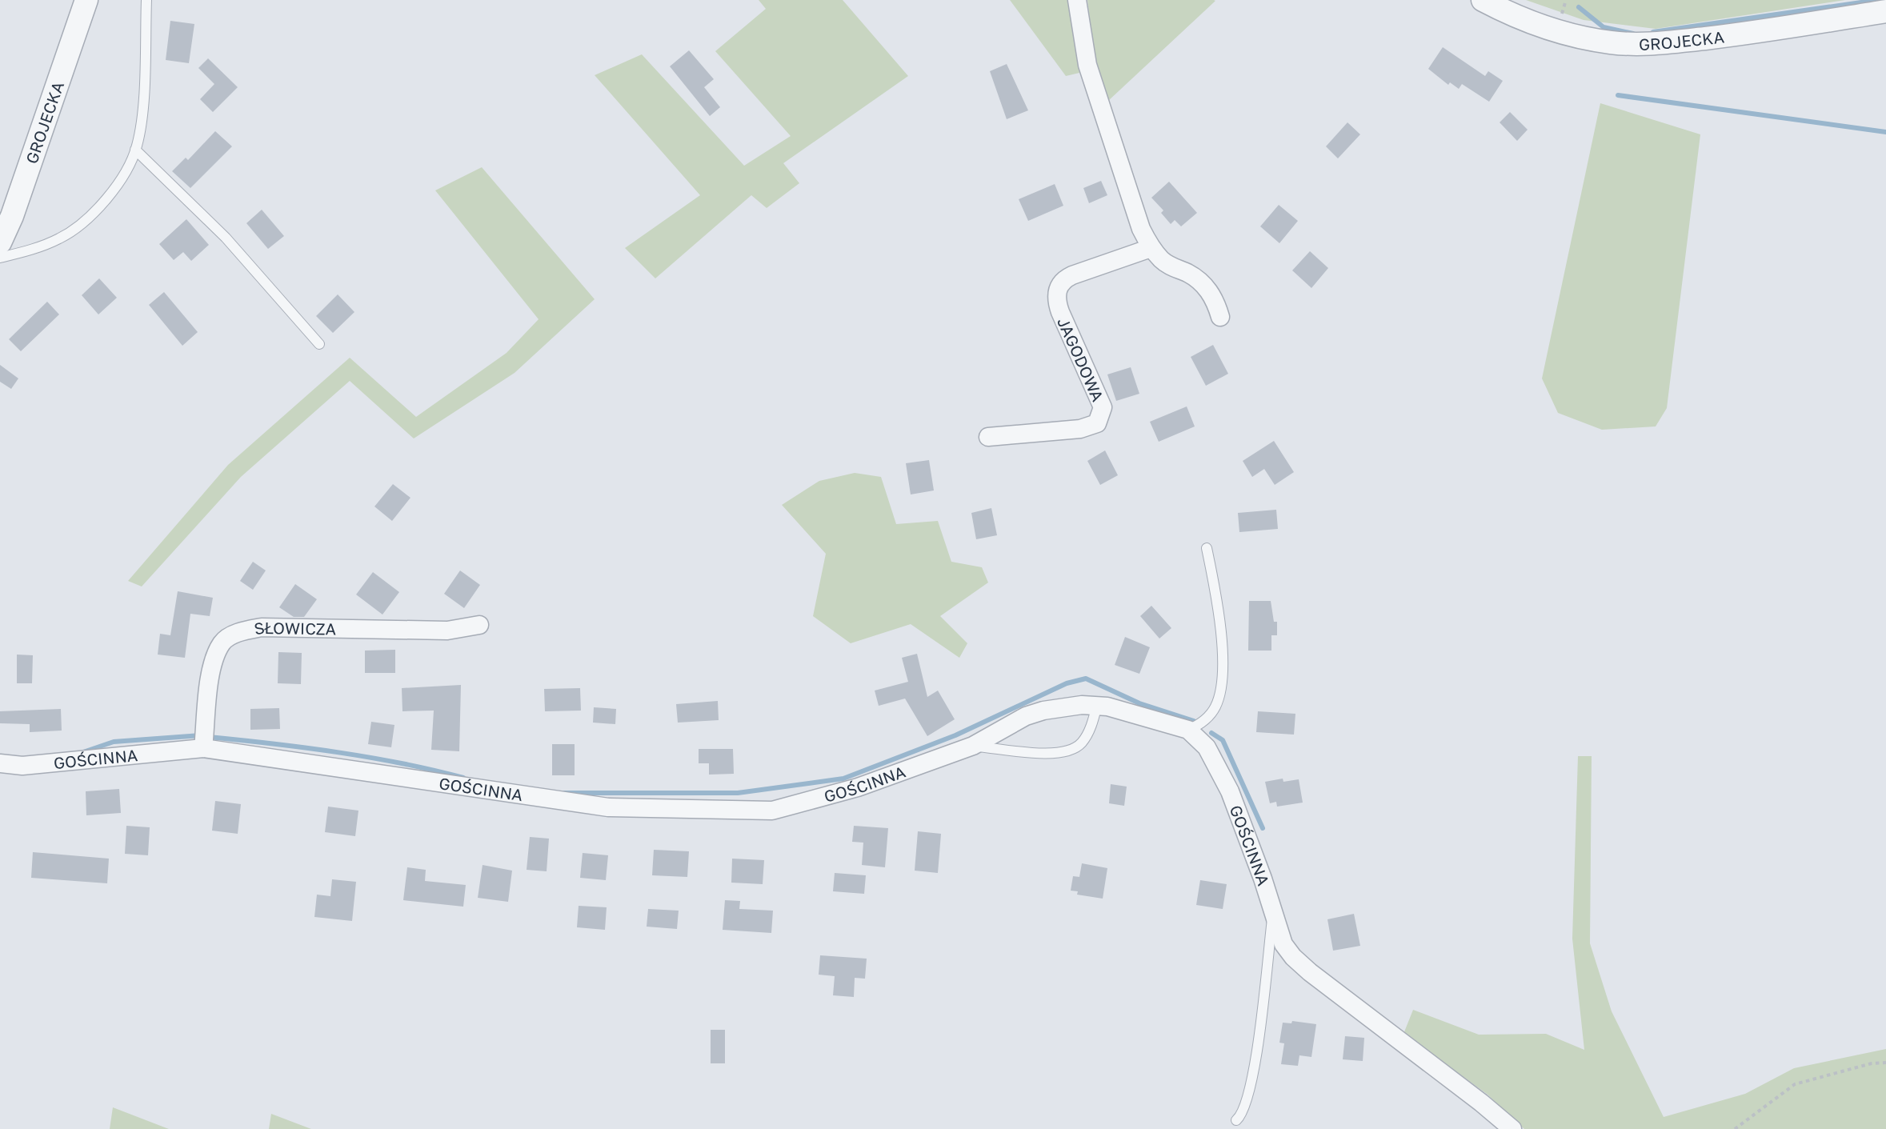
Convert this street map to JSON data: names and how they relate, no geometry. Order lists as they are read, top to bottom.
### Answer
{
  "streets": {
    "street": [
      "GROJECKA",
      "JAGODOWA",
      "SŁOWICZA",
      "GOŚCINNA"
    ]
  },
  "crossings": [
    ["SŁOWICZA", "GOŚCINNA"]
  ]
}
